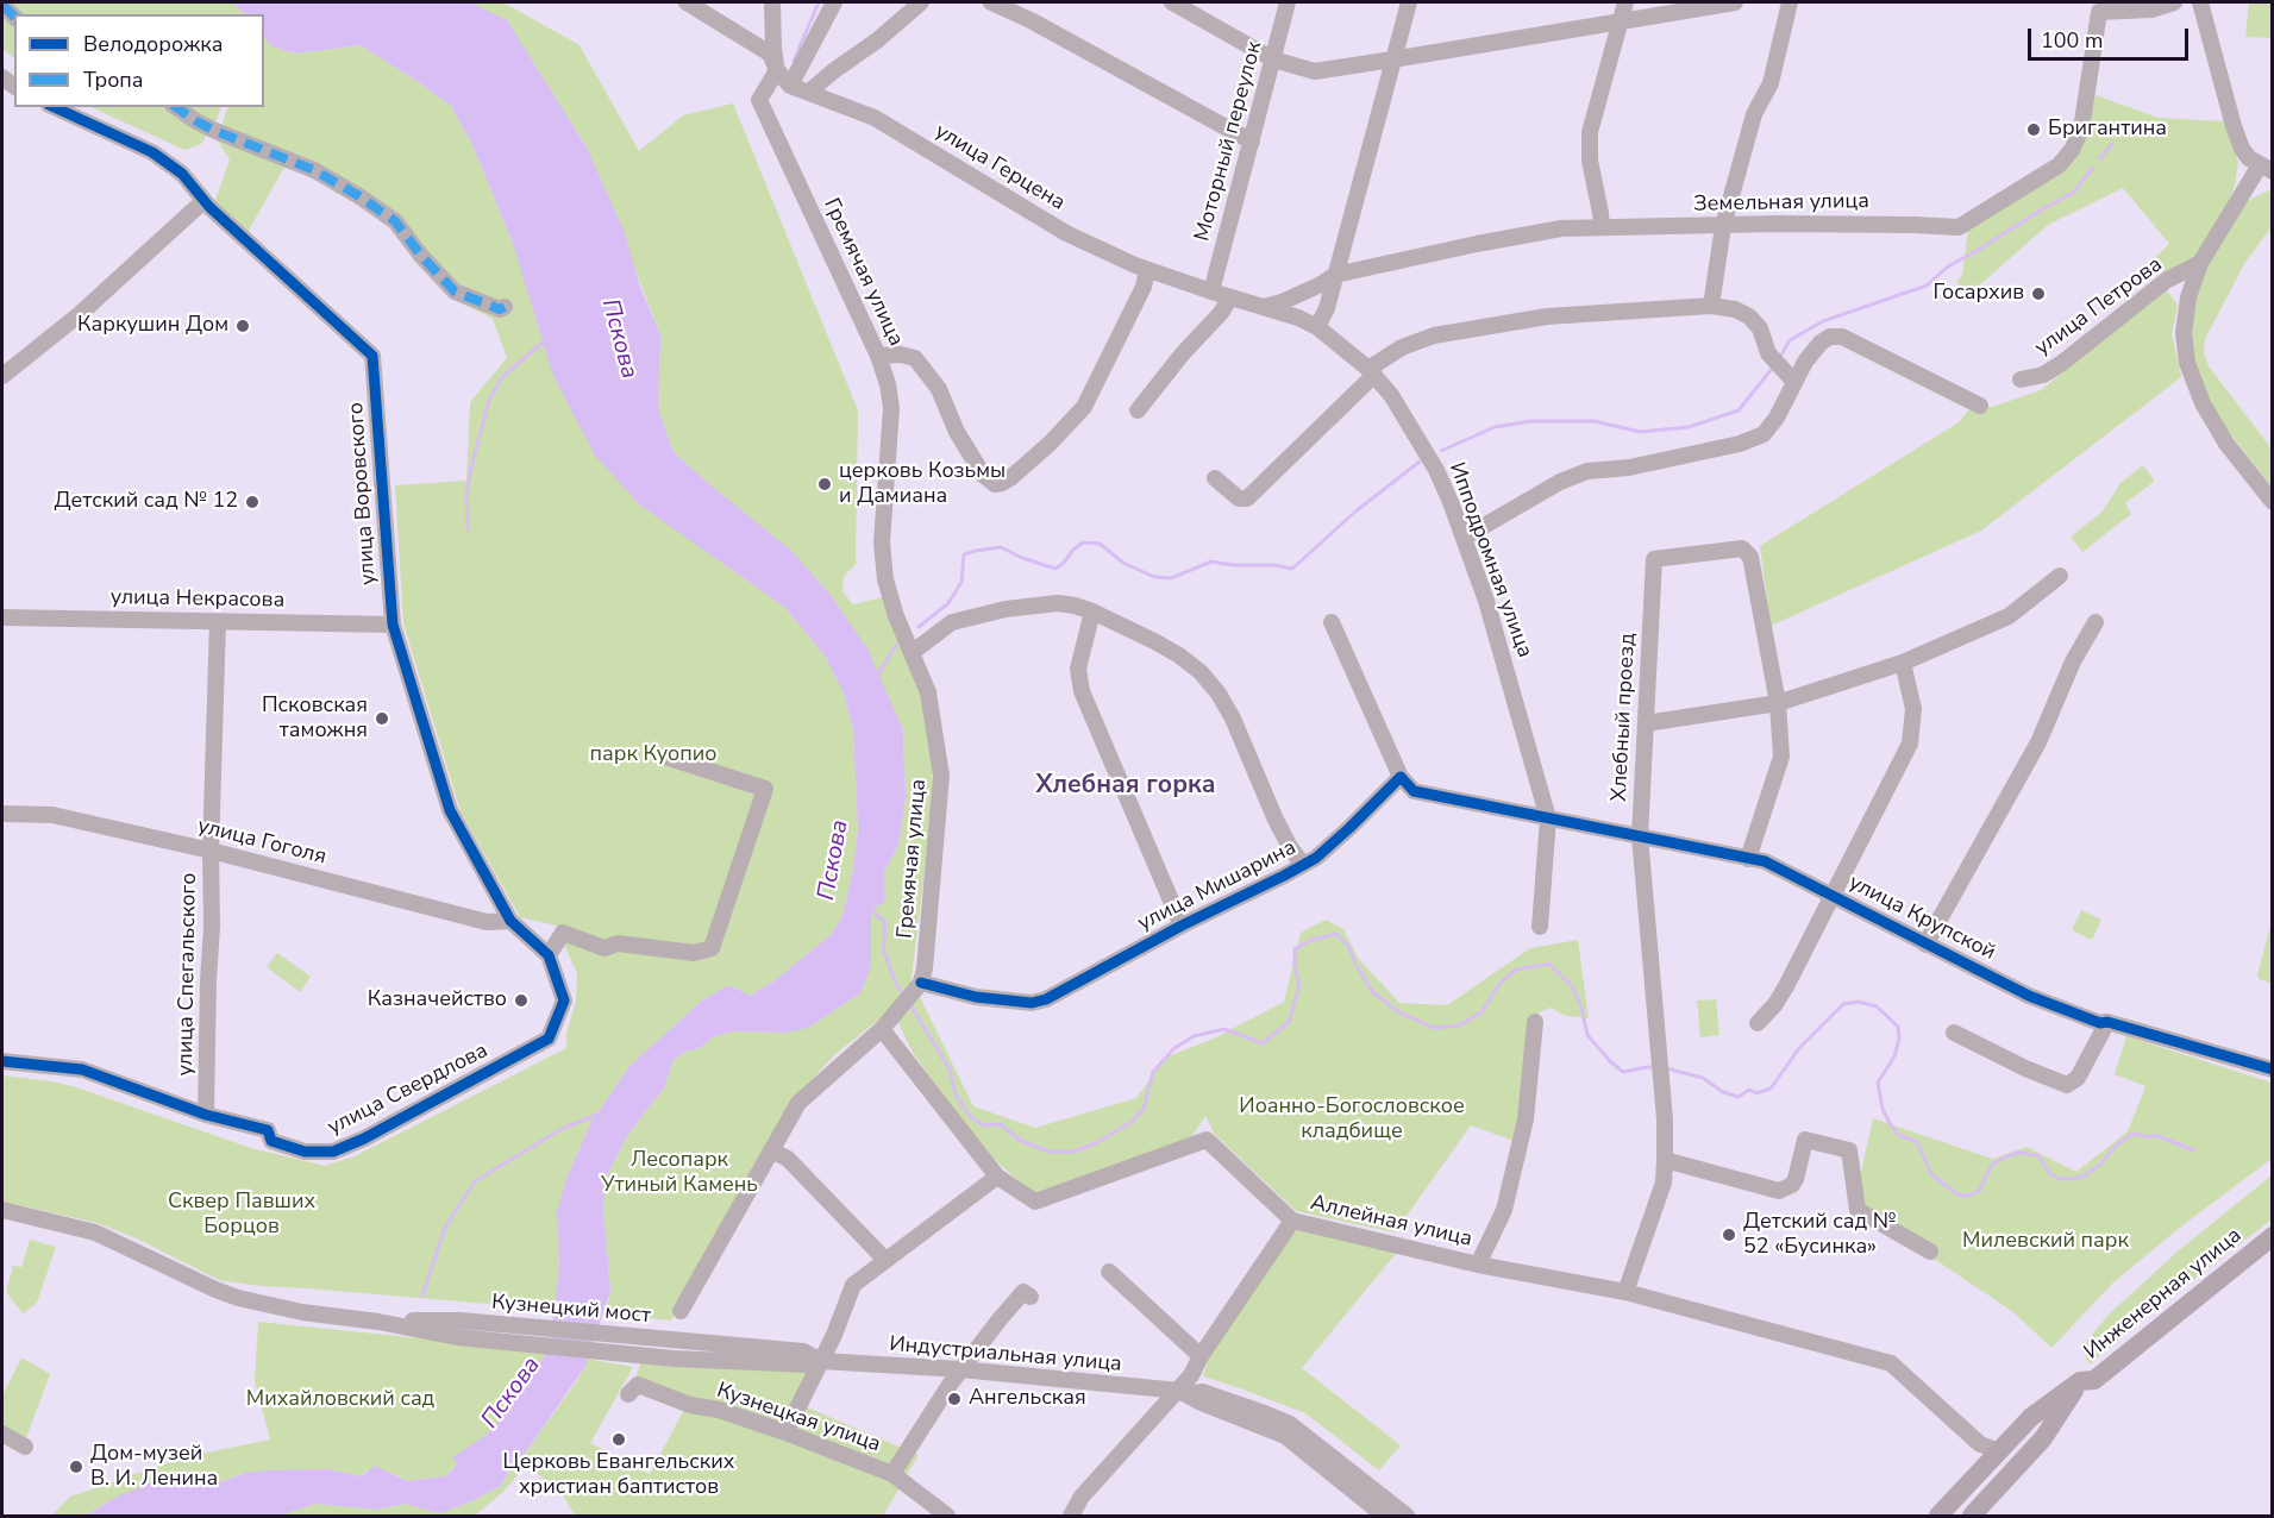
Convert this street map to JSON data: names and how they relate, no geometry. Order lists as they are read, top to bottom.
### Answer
{
  "streets": {
    "main road": ["Инженерная улица"],
    "street": [
      "Моторный переулок",
      "улица Герцена",
      "Земельная улица",
      "Гремячая улица",
      "улица Петрова",
      "улица Воровского",
      "Ипподромная улица",
      "улица Некрасова",
      "Хлебный проезд",
      "улица Гоголя",
      "улица Мишарина",
      "улица Крупской",
      "улица Спегальского",
      "улица Свердлова",
      "Аллейная улица",
      "Кузнецкий мост",
      "Индустриальная улица",
      "Кузнецкая улица"
    ]
  },
  "crossings": [
    ["Моторный переулок", "улица Герцена"],
    ["улица Герцена", "Земельная улица"],
    ["улица Герцена", "Ипподромная улица"],
    ["Гремячая улица", "улица Мишарина"],
    ["улица Воровского", "улица Некрасова"],
    ["улица Воровского", "улица Гоголя"],
    ["улица Воровского", "улица Свердлова"],
    ["Ипподромная улица", "улица Крупской"],
    ["улица Некрасова", "улица Спегальского"],
    ["Хлебный проезд", "улица Крупской"],
    ["Хлебный проезд", "Аллейная улица"],
    ["улица Гоголя", "улица Спегальского"],
    ["улица Спегальского", "улица Свердлова"],
    ["Аллейная улица", "Инженерная улица"],
    ["Кузнецкий мост", "Индустриальная улица"]
  ],
  "districts": ["Хлебная горка"],
  "water": ["Пскова"],
  "parks": [
    "парк Куопио",
    "Иоанно-Богословское кладбище",
    "Лесопарк Утиный Камень",
    "Сквер Павших Борцов",
    "Милевский парк",
    "Михайловский сад"
  ],
  "places": [
    "Бригантина",
    "Госархив",
    "Каркушин Дом",
    "церковь Козьмы и Дамиана",
    "Детский сад № 12",
    "Псковская таможня",
    "Казначейство",
    "Детский сад № 52 «Бусинка»",
    "Ангельская",
    "Церковь Евангельских христиан баптистов",
    "Дом-музей В. И. Ленина"
  ],
  "legend": ["Велодорожка", "Тропа"],
  "scale_bar": "100 m"
}
